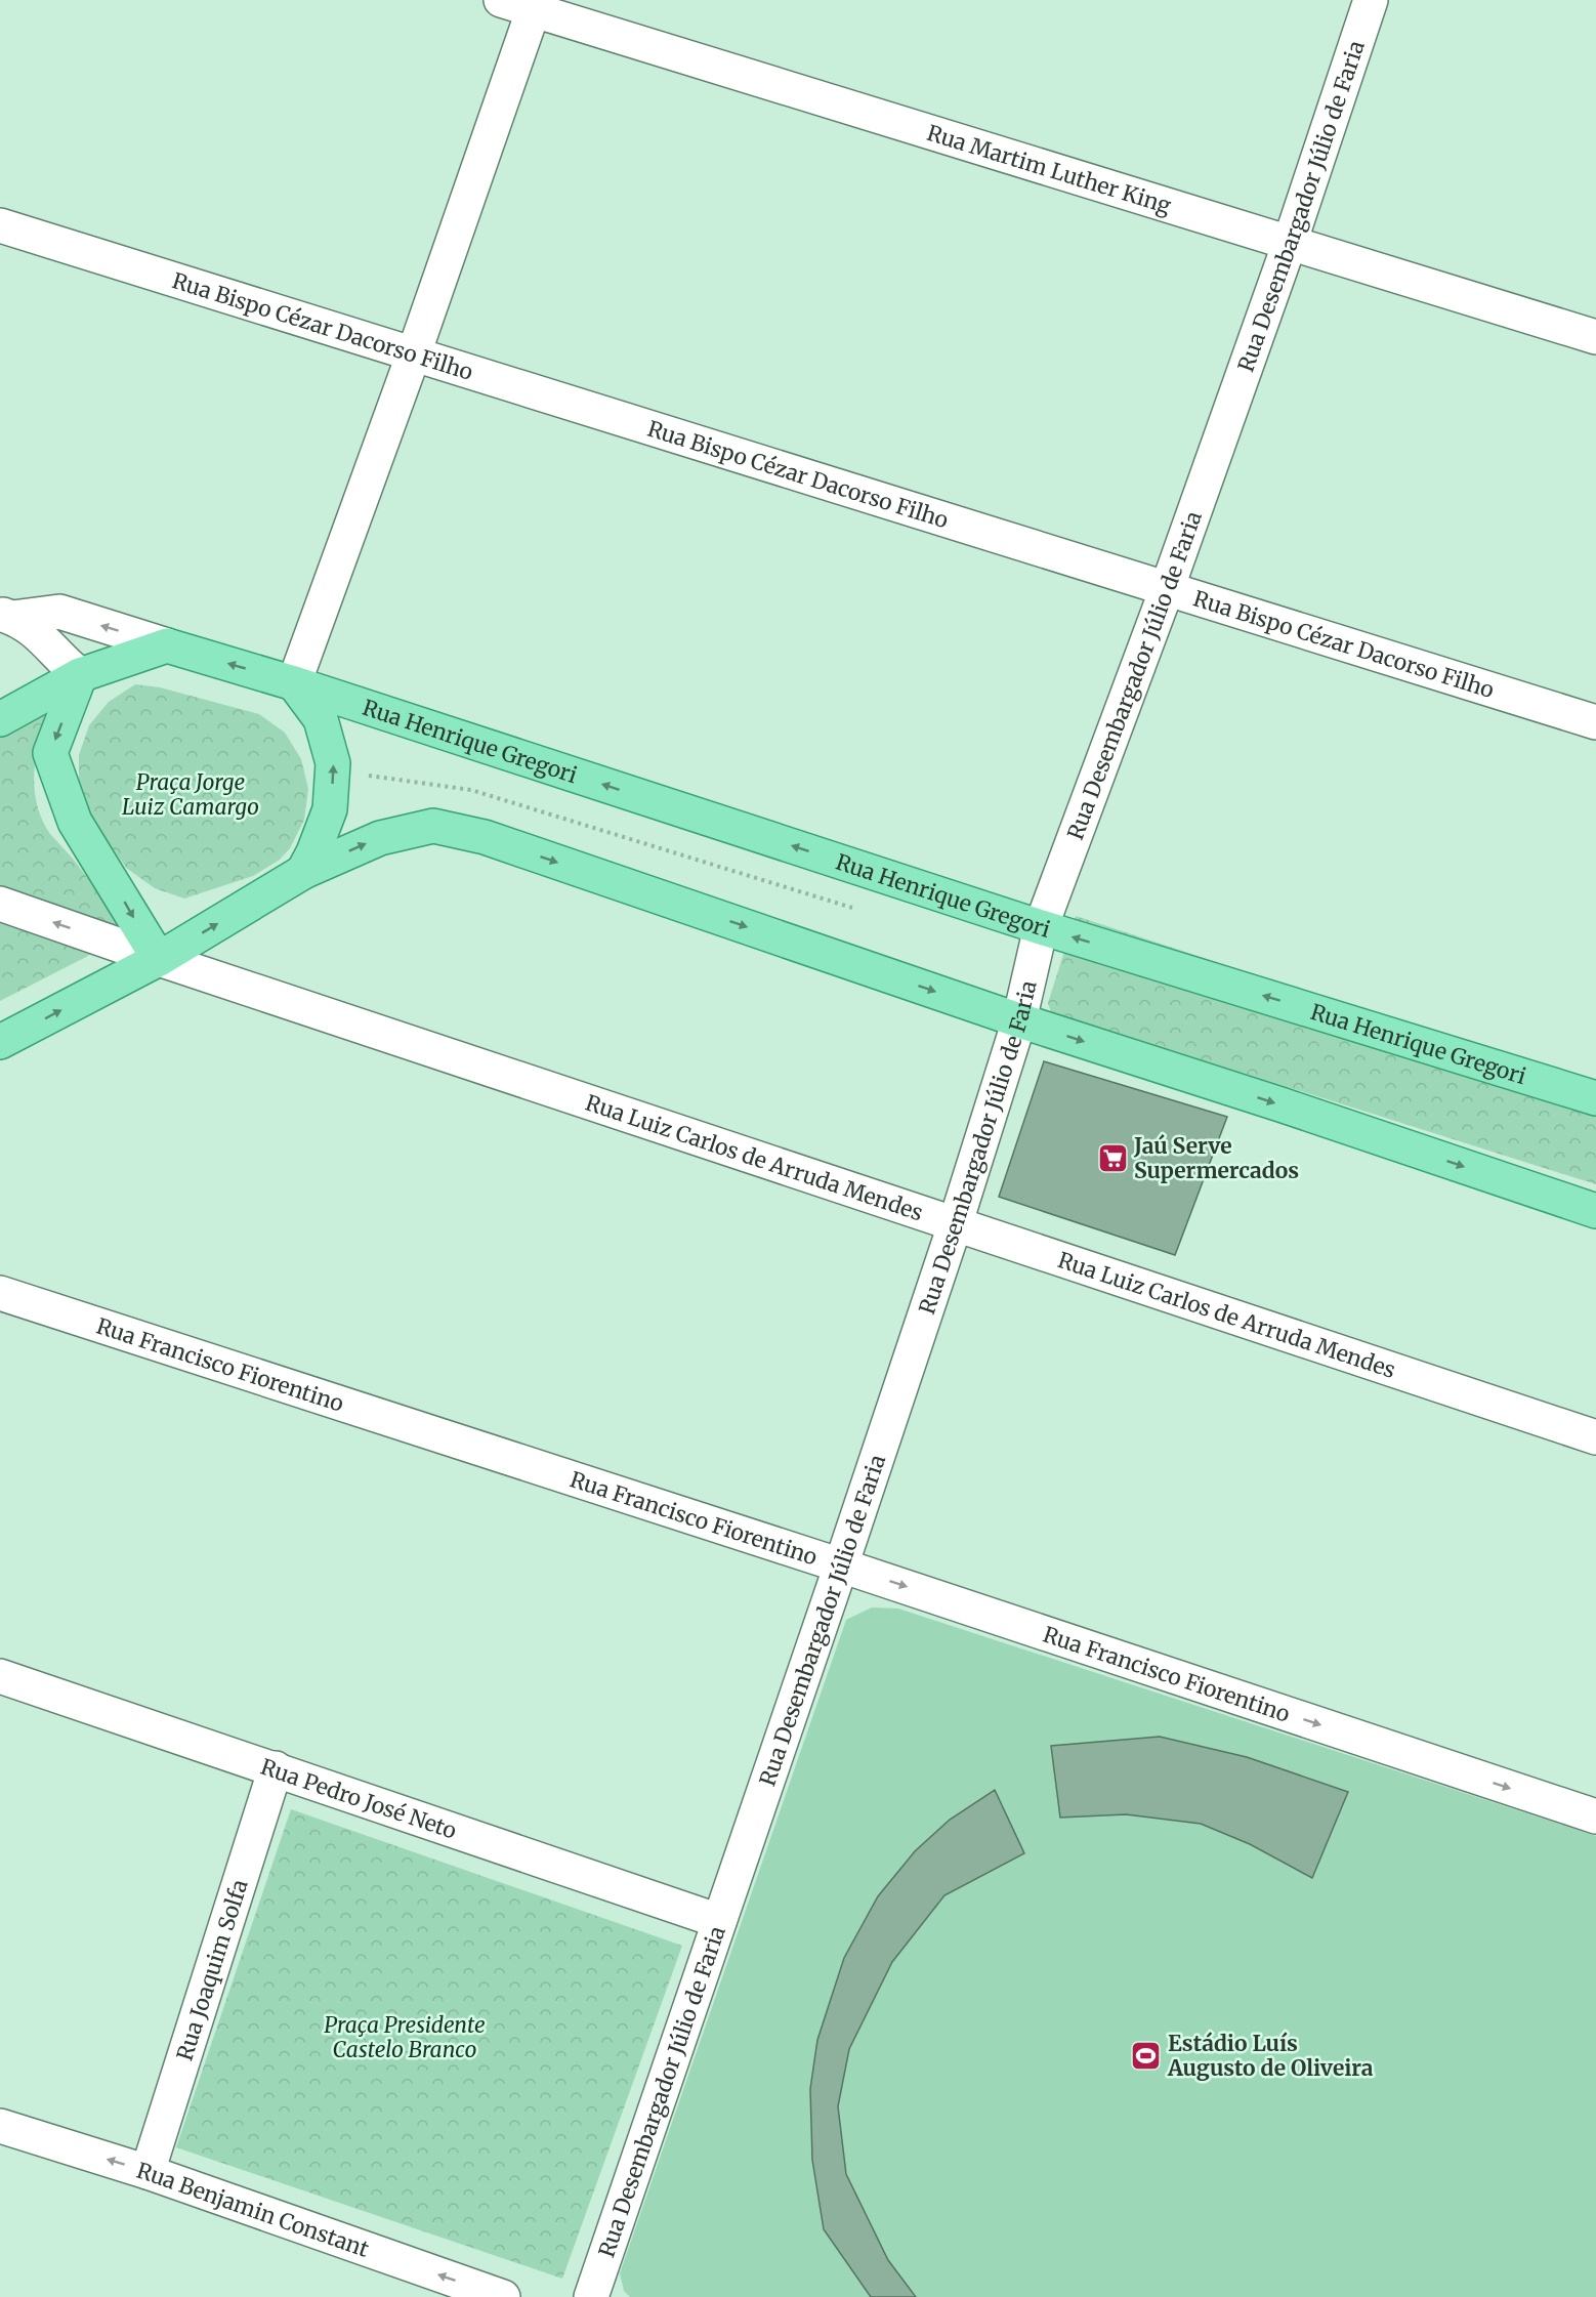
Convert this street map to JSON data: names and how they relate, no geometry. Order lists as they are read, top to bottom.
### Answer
{
  "streets": {
    "main road": ["Rua Henrique Gregori"],
    "street": [
      "Rua Martim Luther King",
      "Rua Desembargador Júlio de Faria",
      "Rua Bispo Cézar Dacorso Filho",
      "Rua Luiz Carlos de Arruda Mendes",
      "Rua Francisco Fiorentino",
      "Rua Pedro José Neto",
      "Rua Joaquim Solfa",
      "Rua Benjamin Constant"
    ]
  },
  "crossings": [
    ["Rua Martim Luther King", "Rua Desembargador Júlio de Faria"],
    ["Rua Desembargador Júlio de Faria", "Rua Bispo Cézar Dacorso Filho"],
    ["Rua Desembargador Júlio de Faria", "Rua Henrique Gregori"],
    ["Rua Desembargador Júlio de Faria", "Rua Luiz Carlos de Arruda Mendes"],
    ["Rua Desembargador Júlio de Faria", "Rua Francisco Fiorentino"],
    ["Rua Desembargador Júlio de Faria", "Rua Pedro José Neto"],
    ["Rua Pedro José Neto", "Rua Joaquim Solfa"],
    ["Rua Joaquim Solfa", "Rua Benjamin Constant"]
  ],
  "one_way": ["Rua Francisco Fiorentino", "Rua Benjamin Constant"],
  "parks": ["Praça Jorge Luiz Camargo", "Praça Presidente Castelo Branco"],
  "places": {
    "supermarket": ["Jaú Serve Supermercados"],
    "sports": ["Estádio Luís Augusto de Oliveira"]
  }
}
